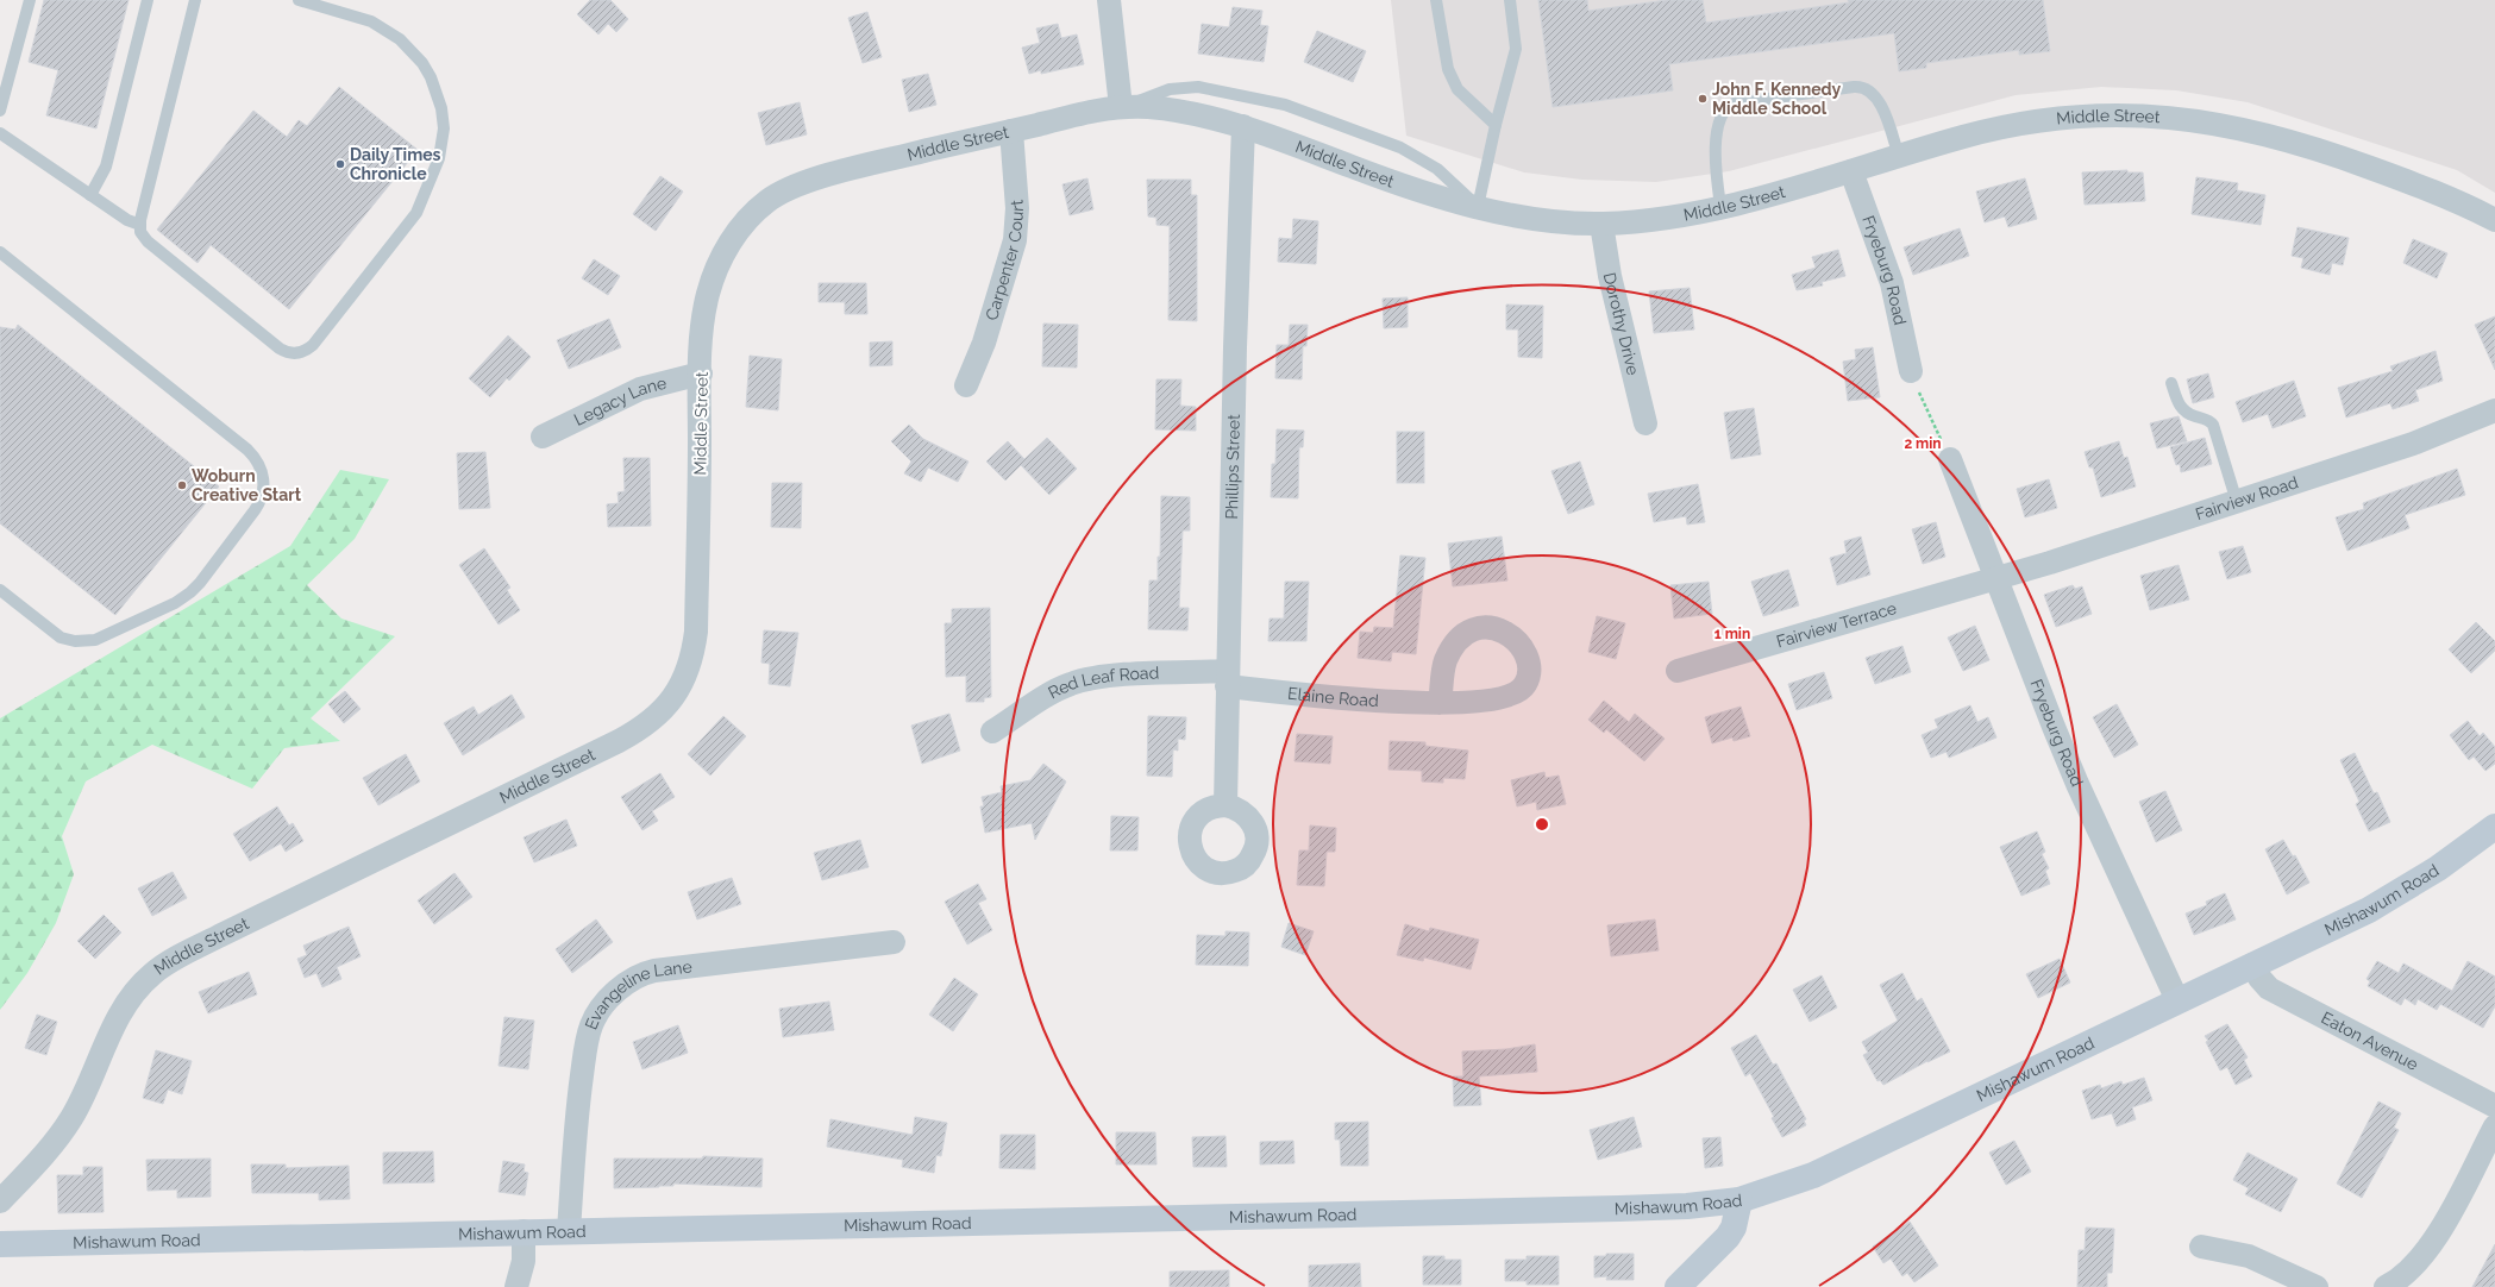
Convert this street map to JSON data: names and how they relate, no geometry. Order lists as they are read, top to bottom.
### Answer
{
  "streets": {
    "main road": ["Mishawum Road"],
    "street": [
      "Middle Street",
      "Carpenter Court",
      "Fryeburg Road",
      "Dorothy Drive",
      "Legacy Lane",
      "Phillips Street",
      "Fairview Road",
      "Fairview Terrace",
      "Red Leaf Road",
      "Elaine Road",
      "Evangeline Lane",
      "Eaton Avenue"
    ]
  },
  "crossings": [
    ["Middle Street", "Carpenter Court"],
    ["Middle Street", "Fryeburg Road"],
    ["Middle Street", "Dorothy Drive"],
    ["Middle Street", "Legacy Lane"],
    ["Middle Street", "Phillips Street"],
    ["Fryeburg Road", "Fairview Road"],
    ["Fryeburg Road", "Fairview Terrace"],
    ["Fryeburg Road", "Mishawum Road"],
    ["Phillips Street", "Red Leaf Road"],
    ["Phillips Street", "Elaine Road"],
    ["Fairview Road", "Fairview Terrace"],
    ["Red Leaf Road", "Elaine Road"],
    ["Mishawum Road", "Evangeline Lane"],
    ["Mishawum Road", "Eaton Avenue"]
  ],
  "places": ["John F. Kennedy Middle School", "Daily Times Chronicle", "Woburn Creative Start"],
  "rings": ["2 min", "1 min"]
}
